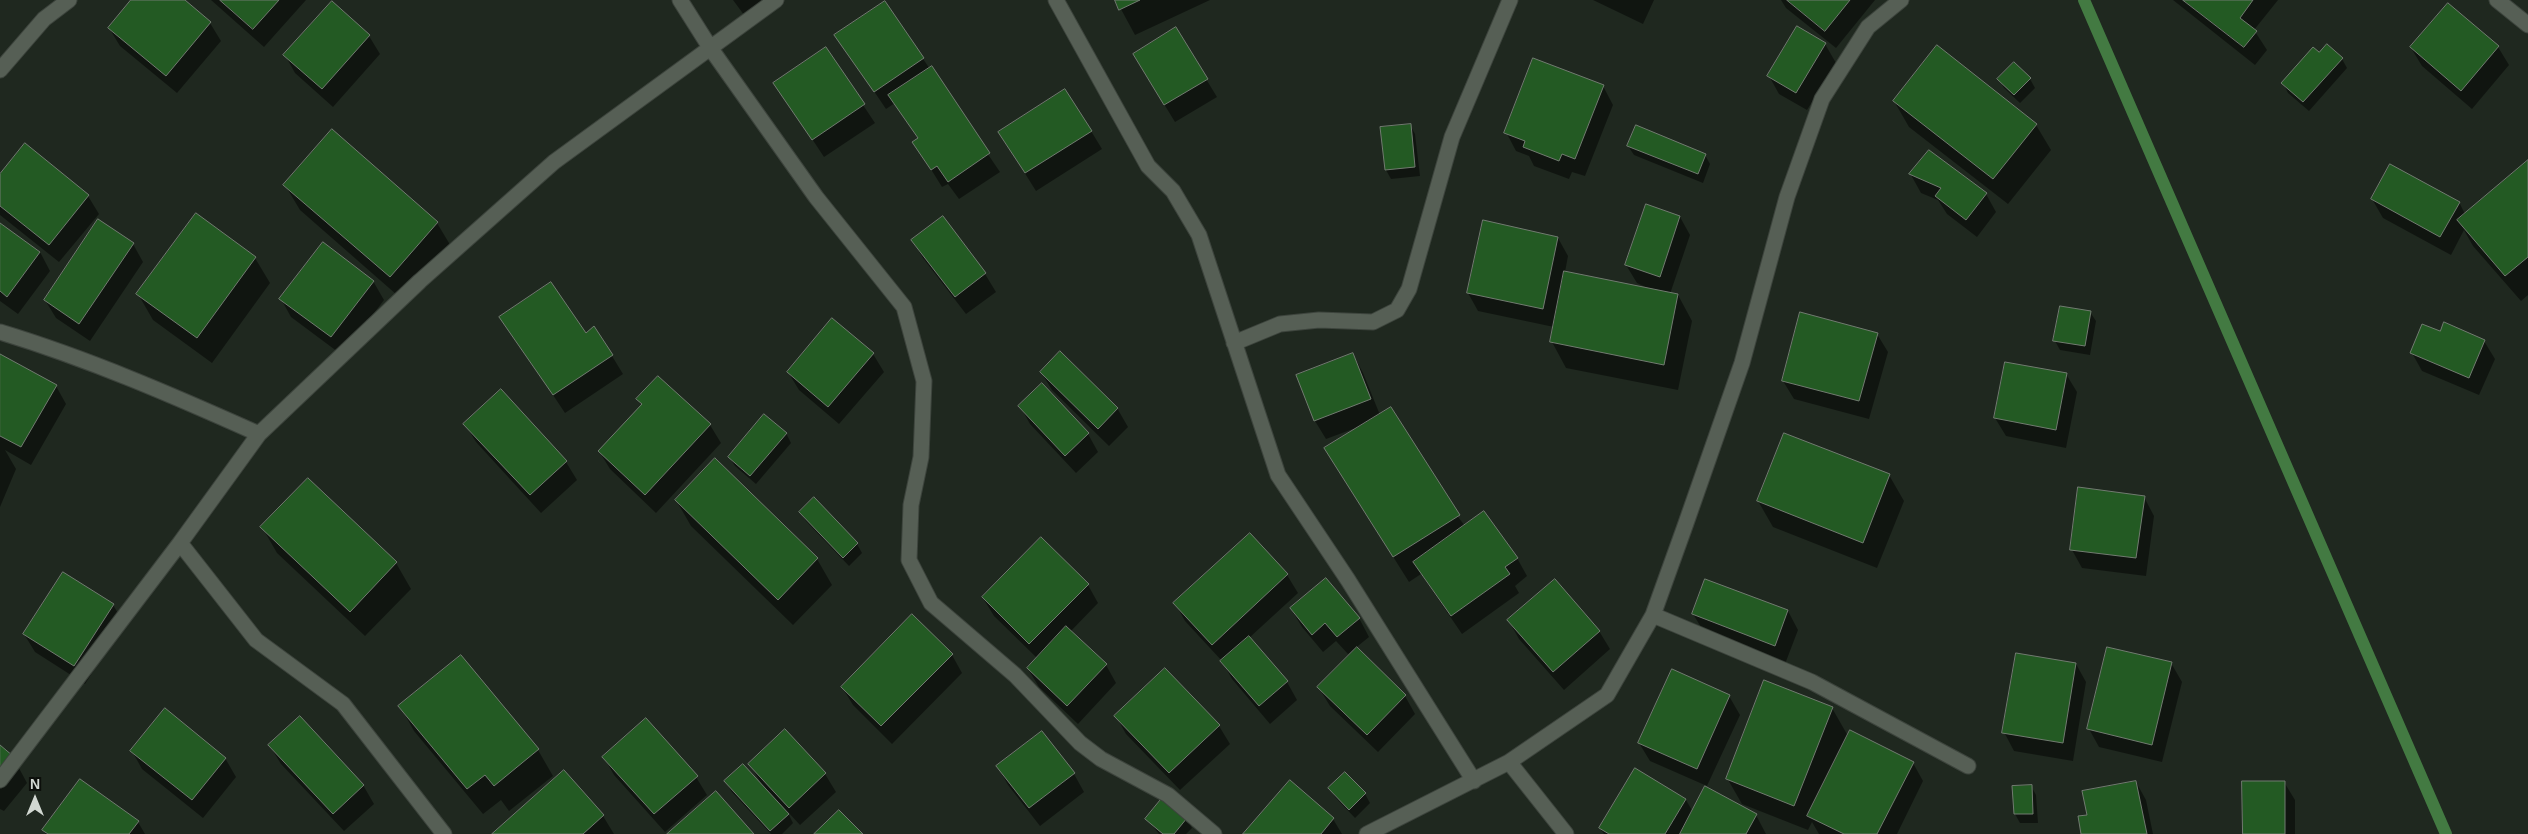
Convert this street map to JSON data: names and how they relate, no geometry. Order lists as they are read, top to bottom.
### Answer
{
  "north": "top"
}
